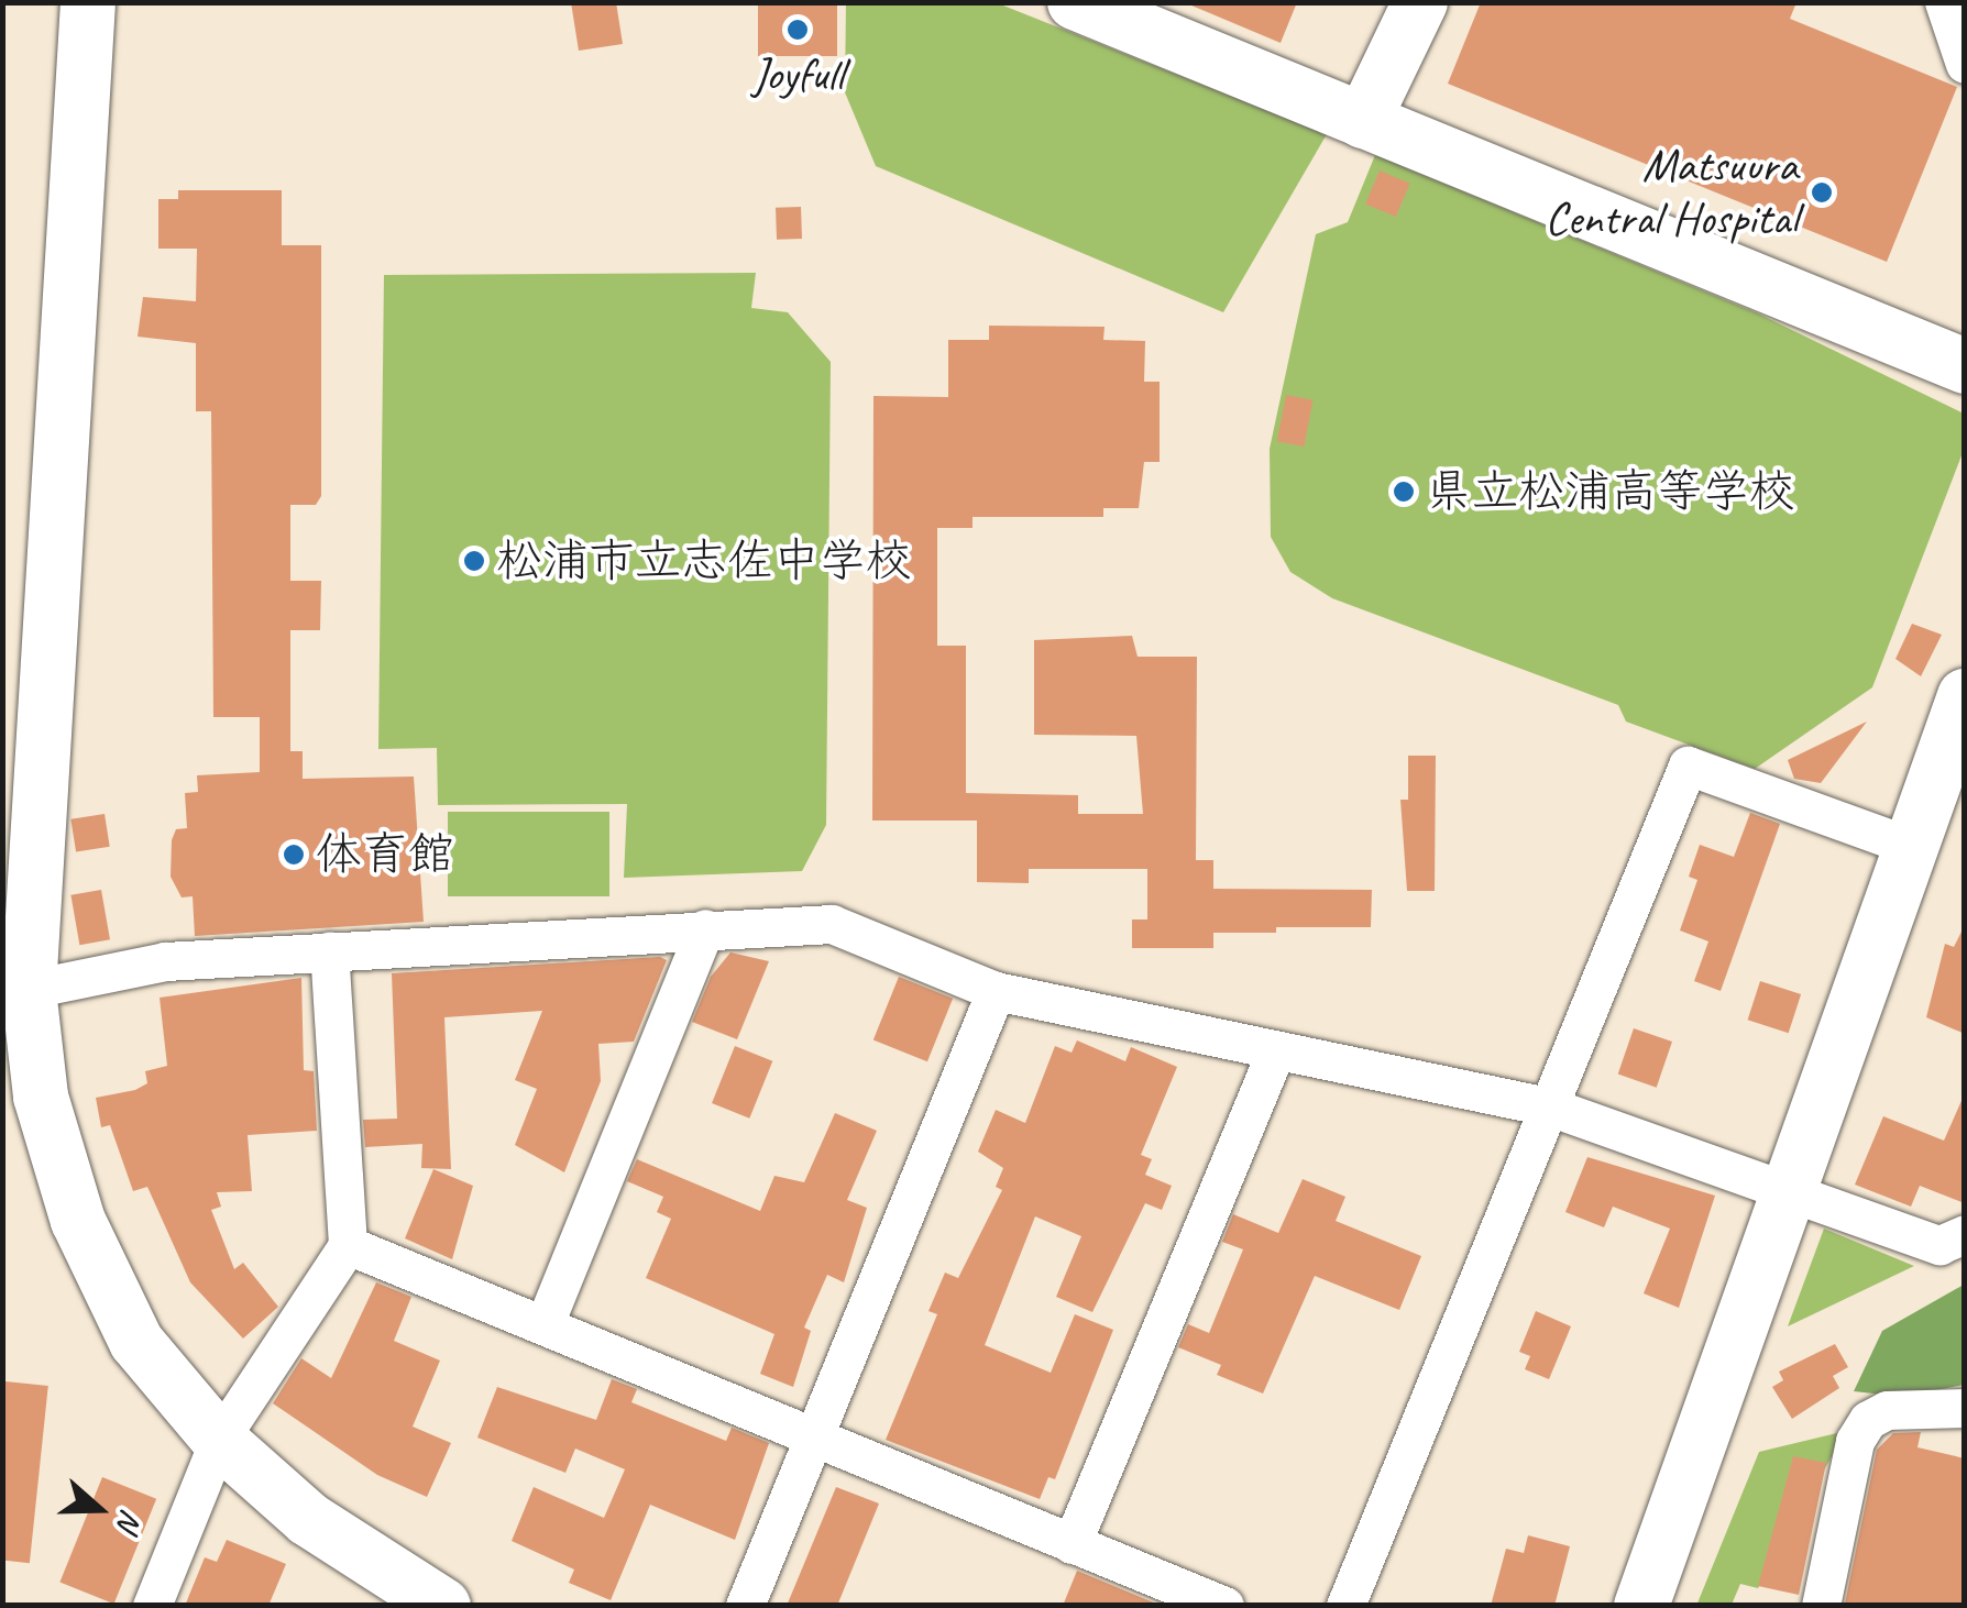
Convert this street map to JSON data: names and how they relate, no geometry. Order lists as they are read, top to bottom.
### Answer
{
  "places": [
    "Joyfull",
    "Matsuura Central Hospital",
    "県立松浦高等学校",
    "松浦市立志佐中学校",
    "体育館"
  ],
  "north": "right"
}
